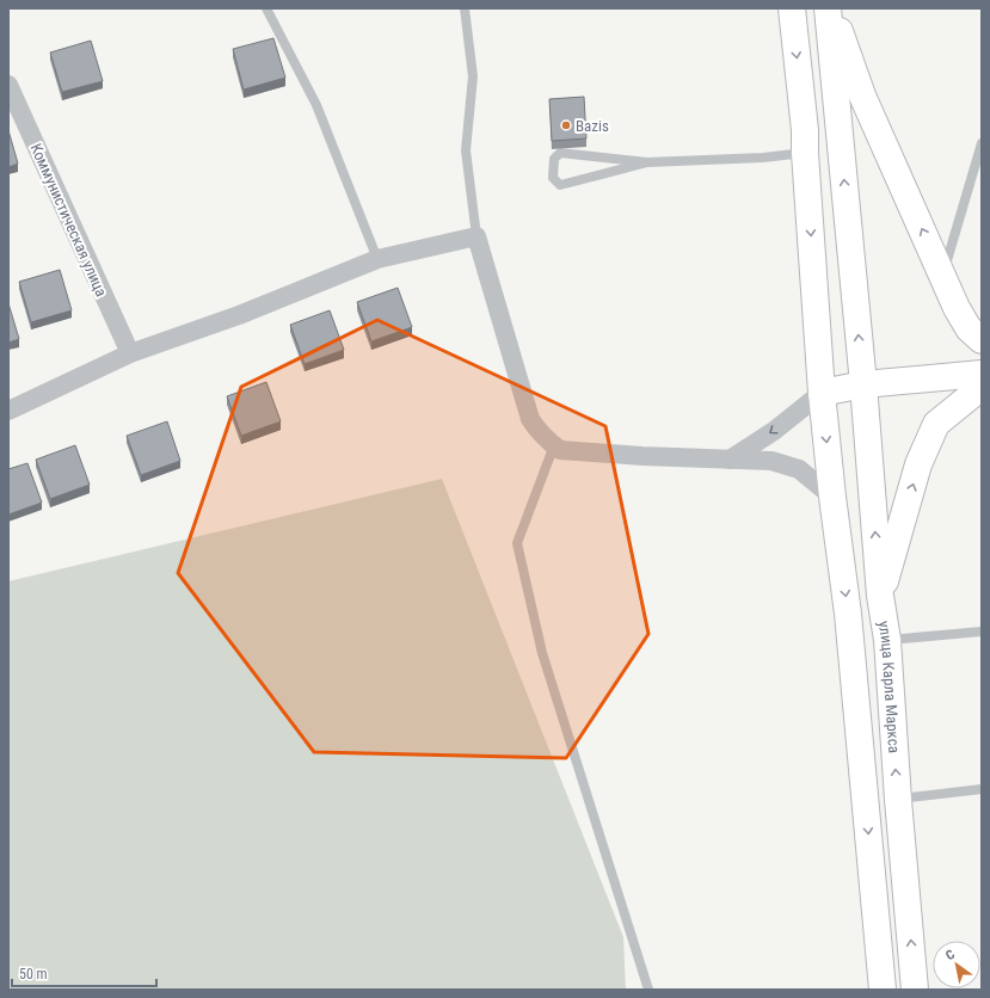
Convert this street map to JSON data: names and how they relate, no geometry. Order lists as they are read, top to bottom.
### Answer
{
  "streets": {
    "main road": ["улица Карла Маркса"],
    "street": ["Коммунистическая улица"]
  },
  "places": ["Bazis"],
  "scale_bar": "50 m",
  "north": "top left"
}
